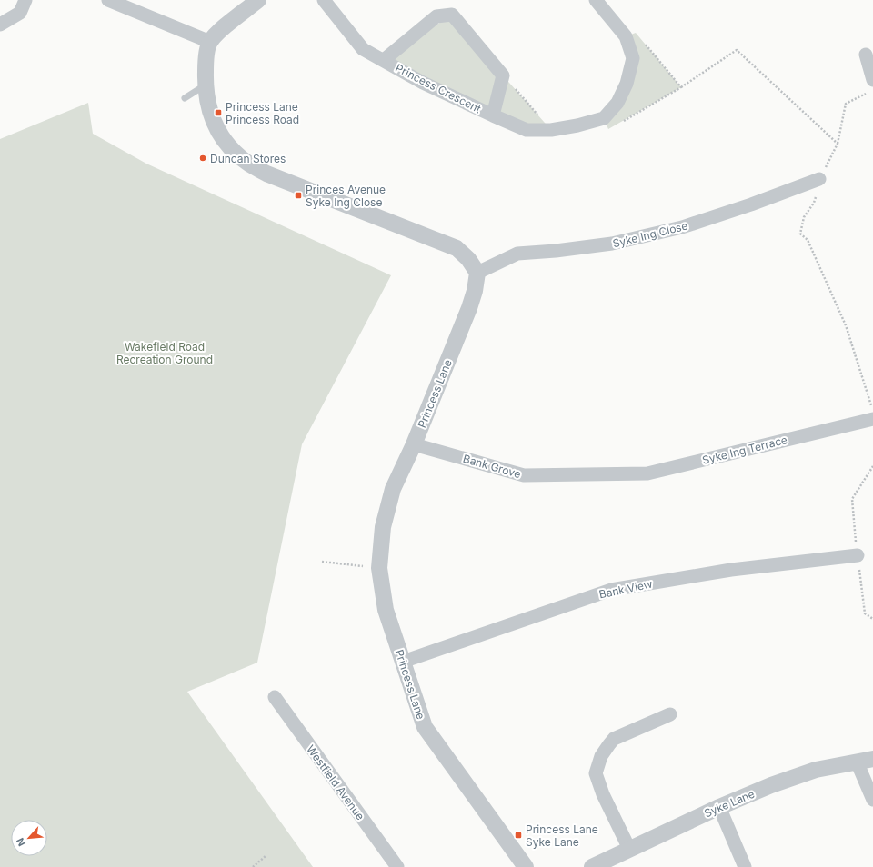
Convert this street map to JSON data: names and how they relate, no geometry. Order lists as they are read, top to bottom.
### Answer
{
  "streets": {
    "street": [
      "Princess Crescent",
      "Syke Ing Close",
      "Princess Lane",
      "Syke Ing Terrace",
      "Bank Grove",
      "Bank View",
      "Westfield Avenue",
      "Syke Lane"
    ]
  },
  "crossings": [
    ["Syke Ing Close", "Princess Lane"],
    ["Princess Lane", "Bank Grove"],
    ["Princess Lane", "Bank View"],
    ["Syke Ing Terrace", "Bank Grove"]
  ],
  "parks": ["Wakefield Road Recreation Ground"],
  "places": {
    "transit": ["Princess Lane Princess Road", "Princes Avenue Syke Ing Close", "Princess Lane Syke Lane"],
    "other": ["Duncan Stores"]
  },
  "north": "bottom left"
}
